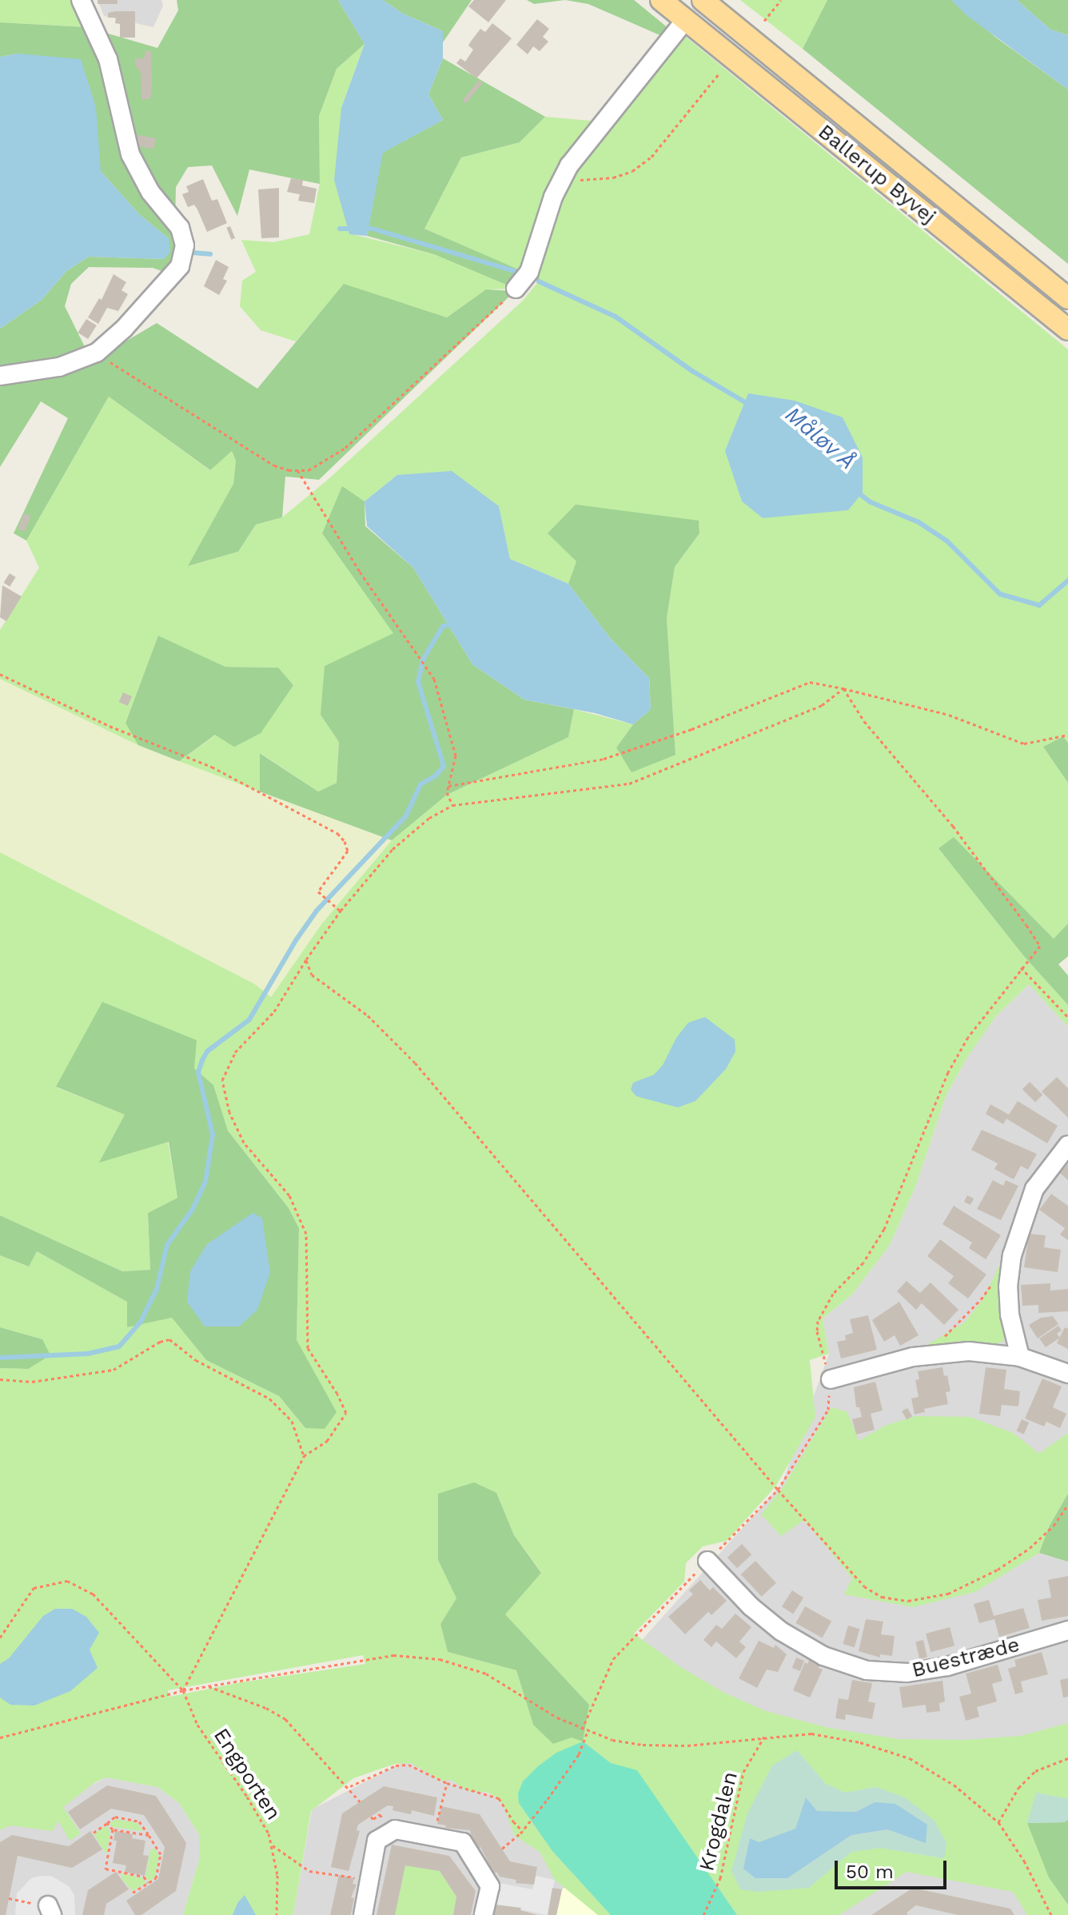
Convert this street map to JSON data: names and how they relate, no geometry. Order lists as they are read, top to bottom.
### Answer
{
  "streets": {
    "main road": ["Ballerup Byvej"],
    "street": ["Buestræde"],
    "path": ["Engporten", "Krogdalen"]
  },
  "water": ["Måløv Å"],
  "scale_bar": "50 m"
}
